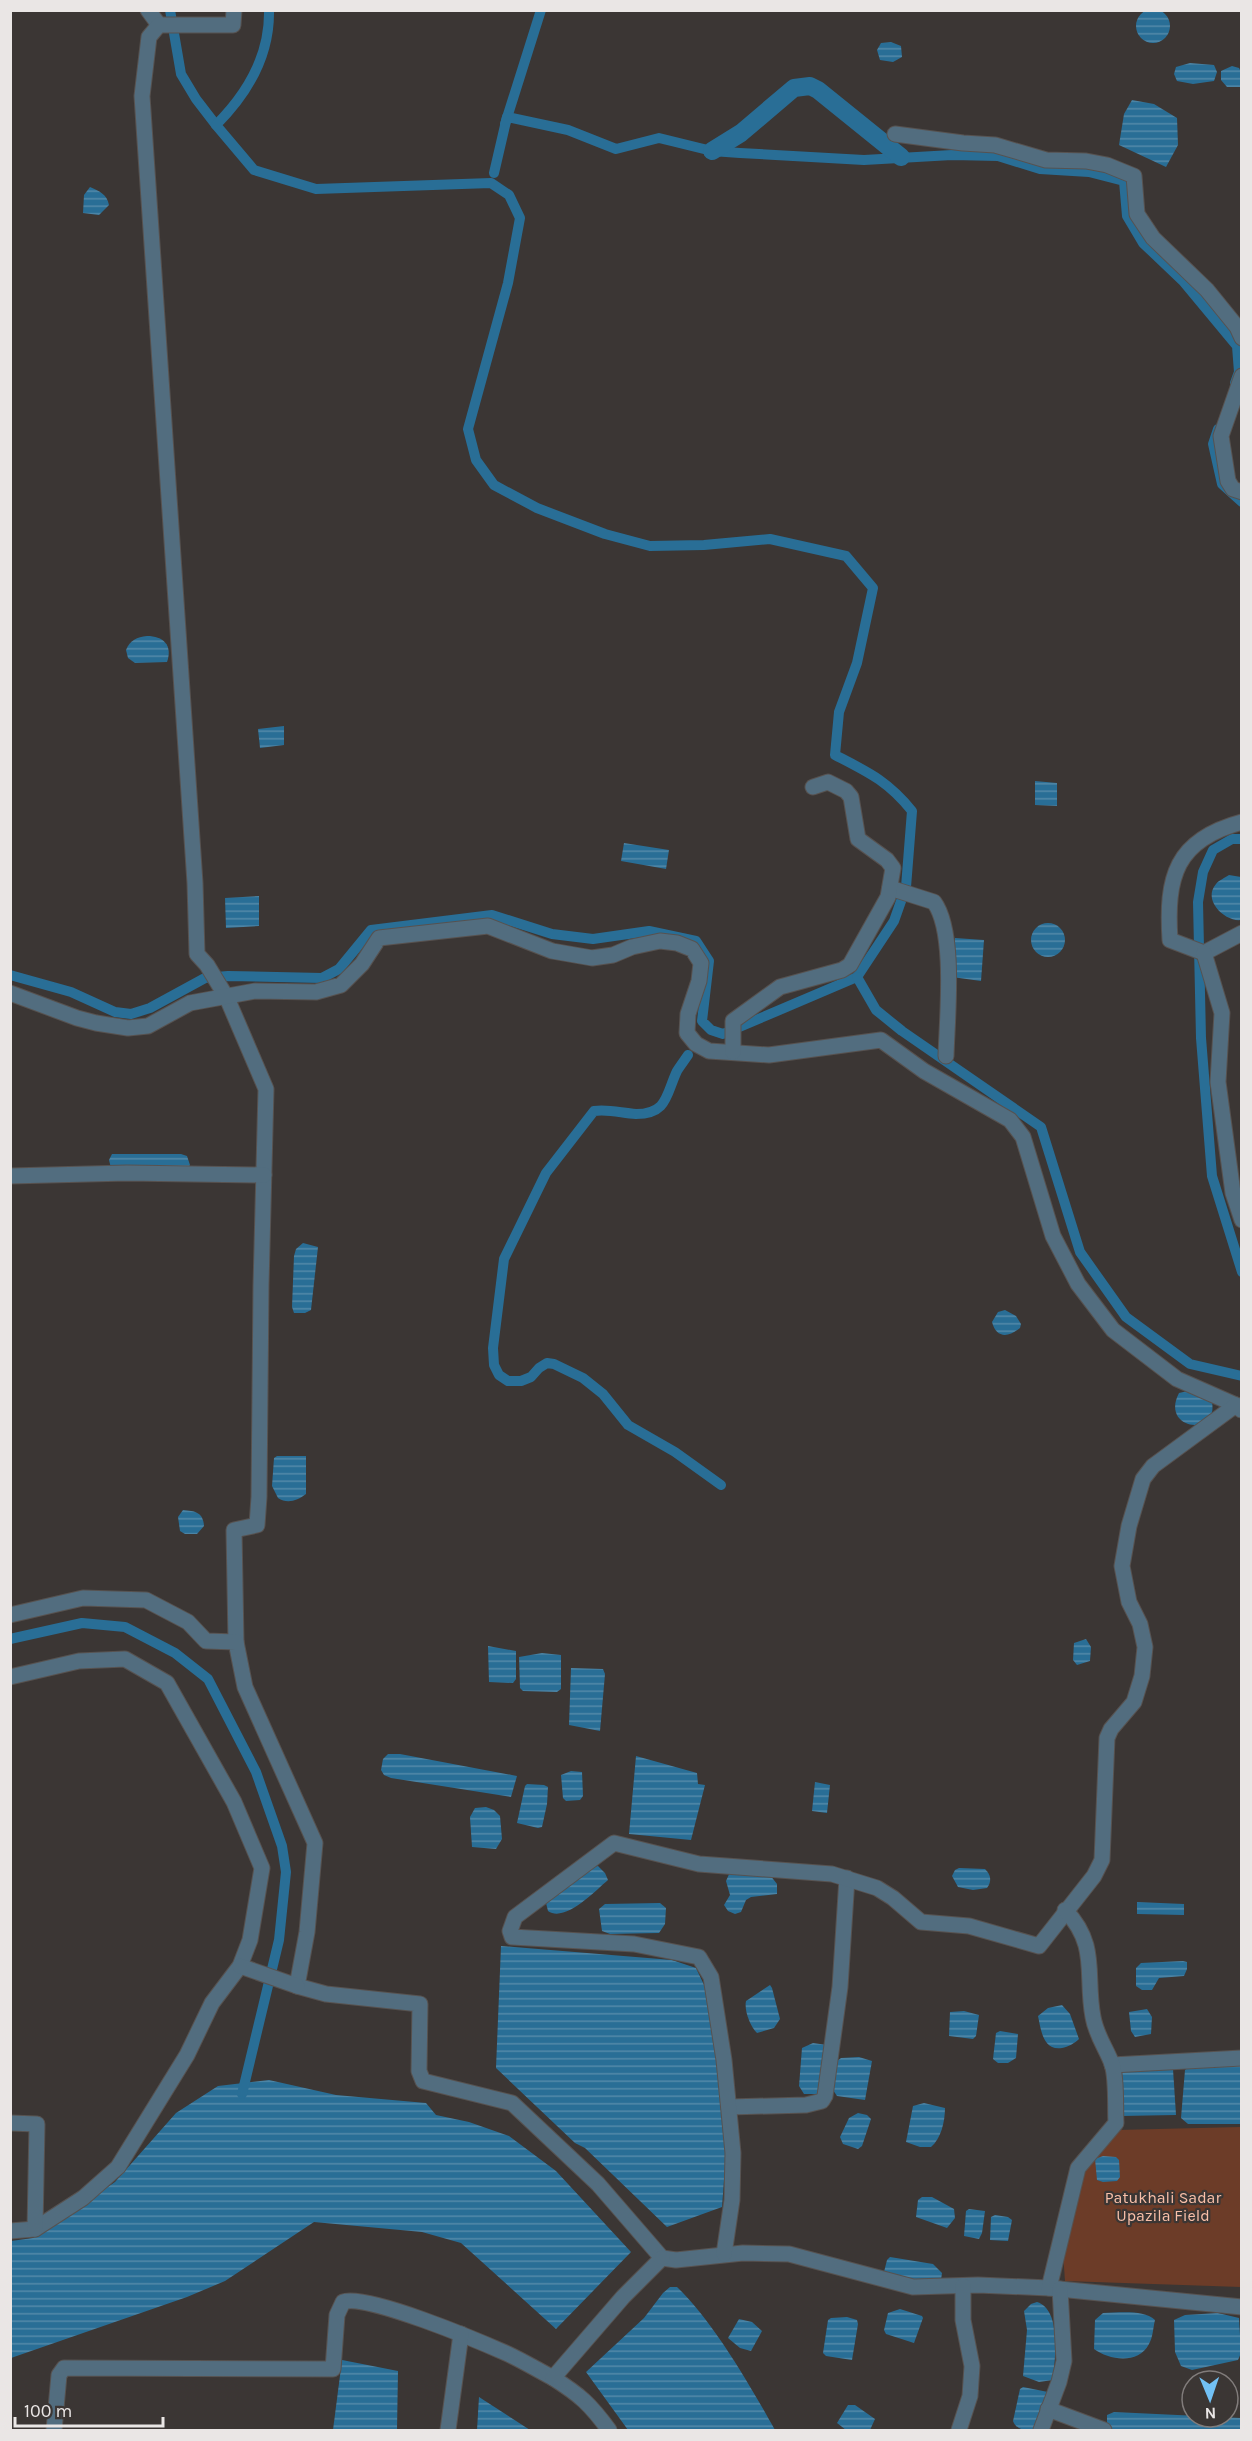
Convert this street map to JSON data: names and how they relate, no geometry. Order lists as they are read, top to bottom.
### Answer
{
  "parks": ["Patukhali Sadar Upazila Field"],
  "scale_bar": "100 m",
  "north": "bottom"
}
